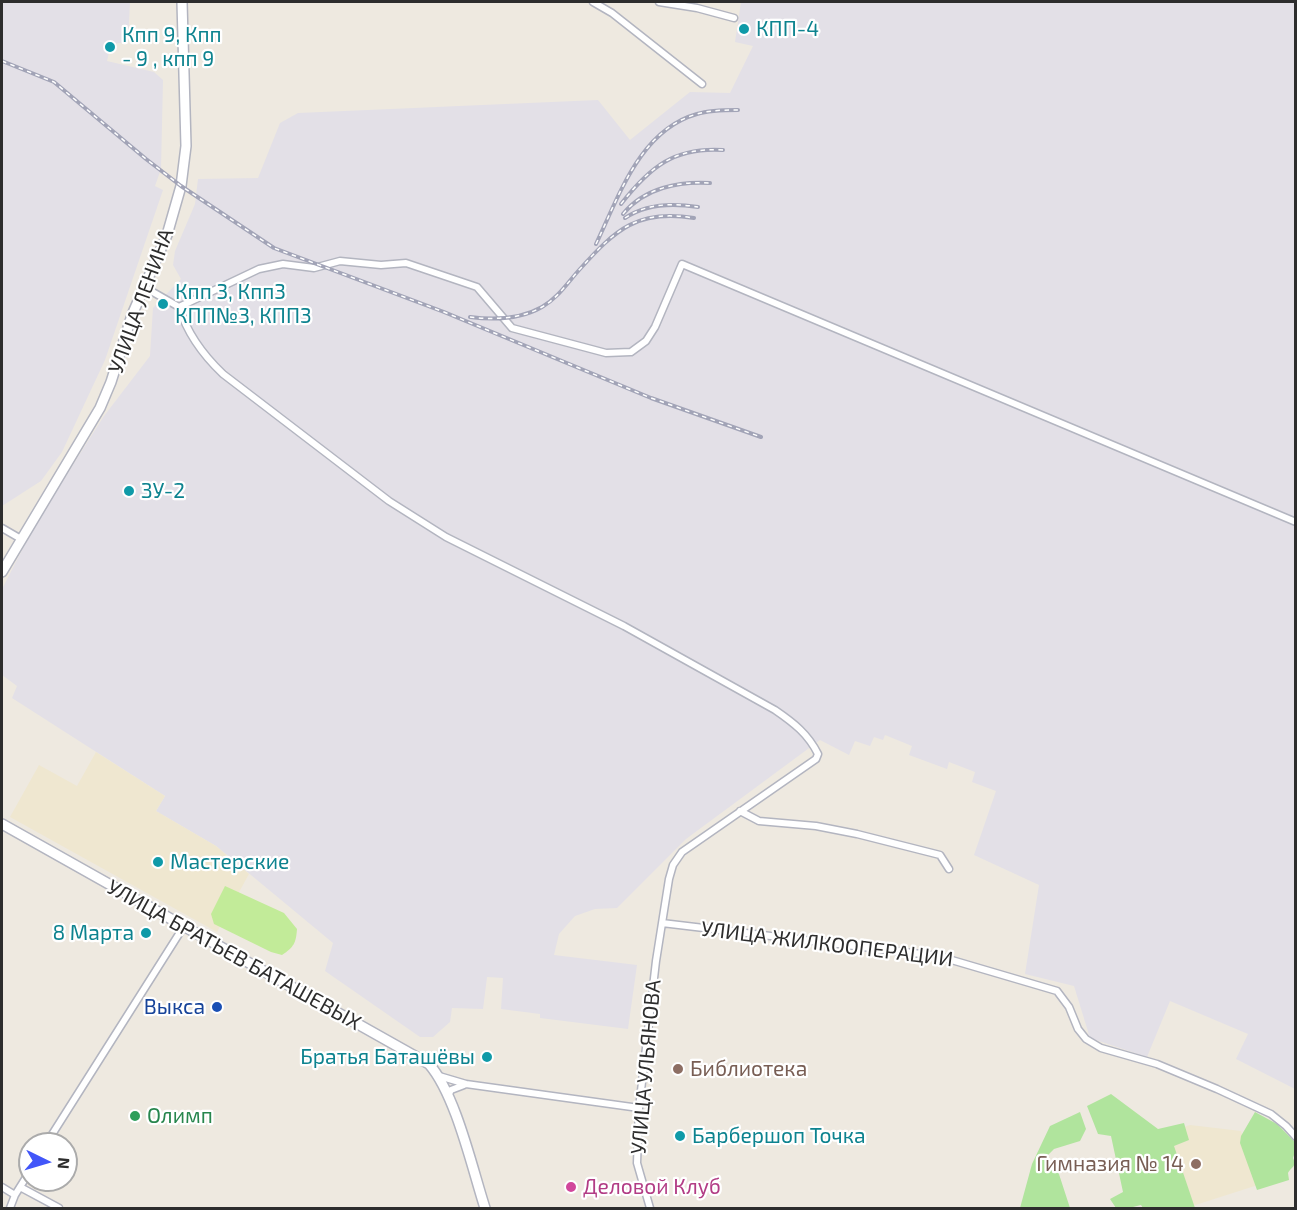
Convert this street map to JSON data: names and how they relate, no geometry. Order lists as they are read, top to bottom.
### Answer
{
  "streets": {
    "street": [
      "УЛИЦА ЛЕНИНА",
      "УЛИЦА ЖИЛКООПЕРАЦИИ",
      "УЛИЦА БРАТЬЕВ БАТАШЕВЫХ",
      "УЛИЦА УЛЬЯНОВА"
    ]
  },
  "crossings": [
    ["УЛИЦА ЖИЛКООПЕРАЦИИ", "УЛИЦА УЛЬЯНОВА"],
    ["УЛИЦА БРАТЬЕВ БАТАШЕВЫХ", "УЛИЦА УЛЬЯНОВА"]
  ],
  "places": [
    "КПП-4",
    "Кпп 9, Кпп - 9 , кпп 9",
    "Кпп 3, Кпп3 КПП№3, КПП3",
    "ЗУ-2",
    "Мастерские",
    "8 Марта",
    "Выкса",
    "Братья Баташёвы",
    "Библиотека",
    "Олимп",
    "Барбершоп Точка",
    "Гимназия № 14",
    "Деловой Клуб"
  ],
  "north": "right"
}
